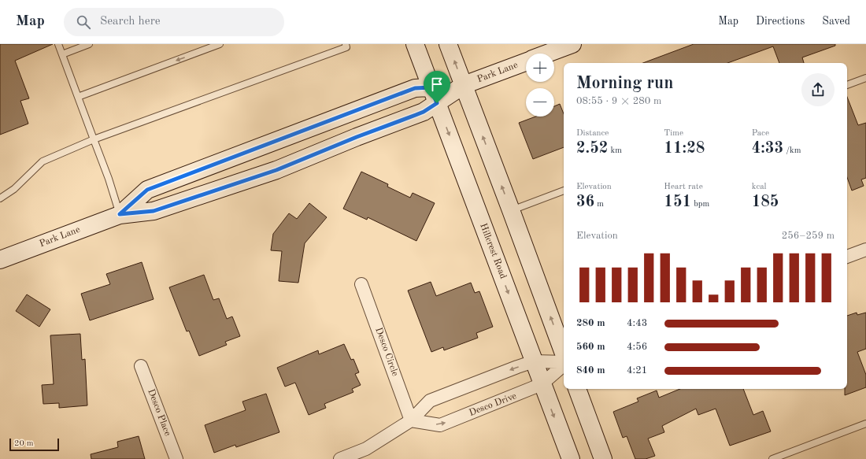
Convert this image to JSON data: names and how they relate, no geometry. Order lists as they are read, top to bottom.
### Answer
{
  "streets": {
    "street": [
      "Park Lane",
      "Hillcrest Road",
      "Desco Circle",
      "Desco Drive",
      "Desco Place"
    ]
  },
  "crossings": [
    ["Park Lane", "Hillcrest Road"],
    ["Hillcrest Road", "Desco Drive"],
    ["Desco Circle", "Desco Drive"]
  ],
  "scale_bar": "20 m",
  "page": {
    "header": "Map",
    "search": "Search here",
    "nav": ["Map", "Directions", "Saved"],
    "map_buttons": ["+", "−"],
    "heading": ["Morning run", "08:55 · 9 × 280 m"],
    "stats": [
      ["Distance", "2.52 km"],
      ["Time", "11:28"],
      ["Pace", "4:33 /km"],
      ["Elevation", "36 m"],
      ["Heart rate", "151 bpm"],
      ["kcal", "185"]
    ],
    "chart": ["Elevation", "256–259 m"],
    "list": [
      {
        "name": "280 m",
        "note": "4:43"
      },
      {
        "name": "560 m",
        "note": "4:56"
      },
      {
        "name": "840 m",
        "note": "4:21"
      }
    ],
    "scale": "20 m"
  }
}
